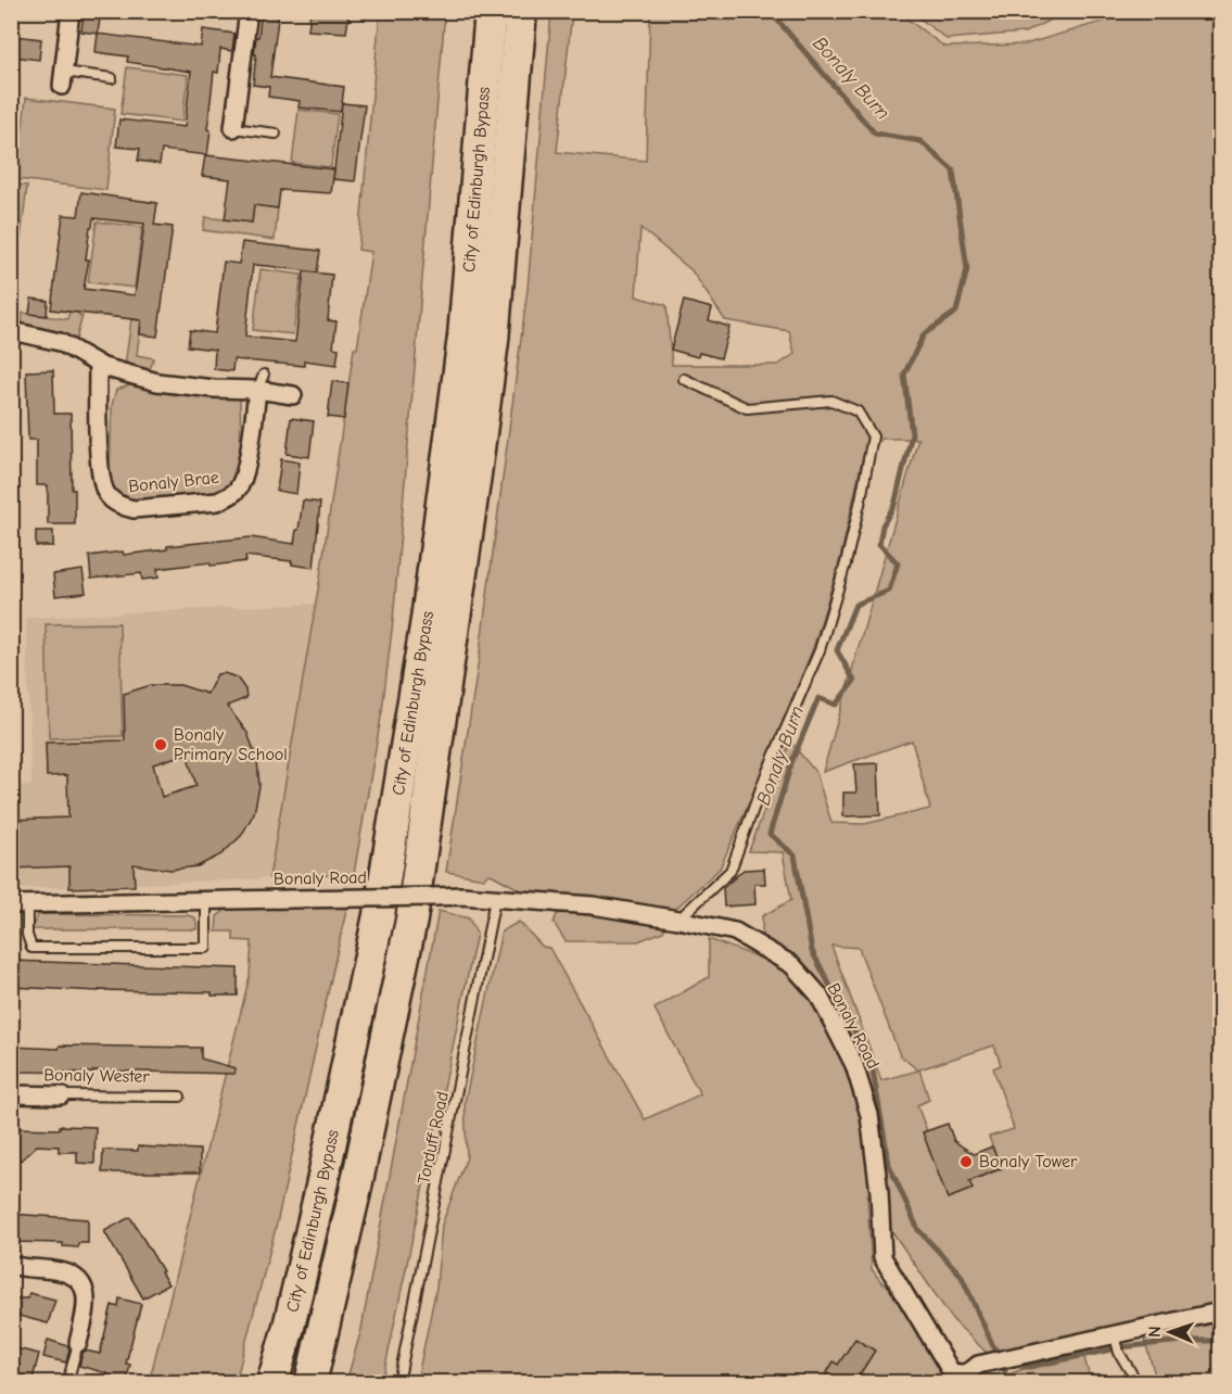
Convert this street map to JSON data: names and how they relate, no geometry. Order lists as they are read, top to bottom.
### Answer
{
  "streets": {
    "highway": ["City of Edinburgh Bypass"],
    "street": ["Bonaly Brae", "Bonaly Road", "Bonaly Wester"],
    "lane": ["Torduff Road"]
  },
  "crossings": [
    ["Bonaly Road", "Torduff Road"]
  ],
  "water": ["Bonaly Burn"],
  "places": ["Bonaly Primary School", "Bonaly Tower"],
  "north": "left"
}
